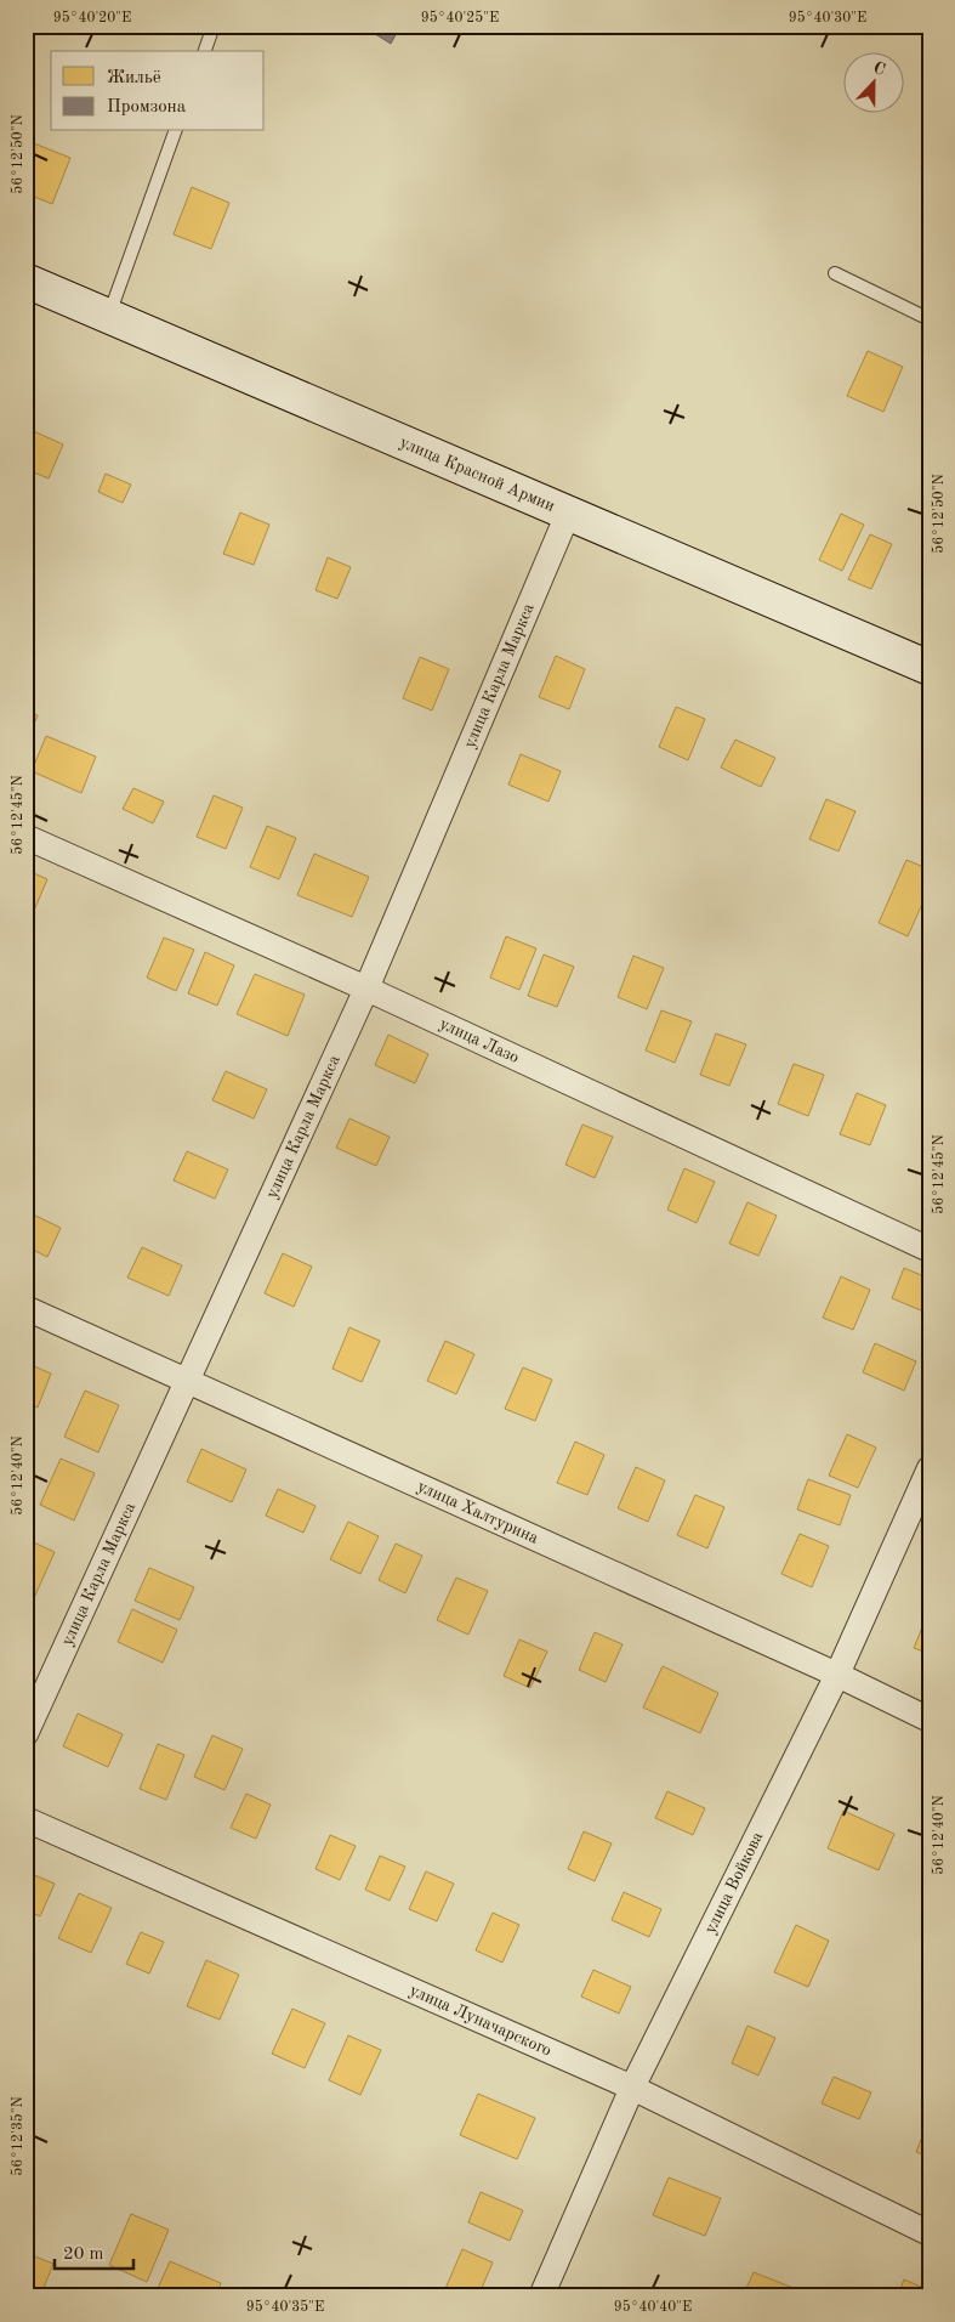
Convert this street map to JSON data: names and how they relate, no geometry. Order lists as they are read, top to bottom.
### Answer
{
  "streets": {
    "street": [
      "улица Красной Армии",
      "улица Карла Маркса",
      "улица Лазо",
      "улица Халтурина",
      "улица Войкова",
      "улица Луначарского"
    ]
  },
  "crossings": [
    ["улица Красной Армии", "улица Карла Маркса"],
    ["улица Карла Маркса", "улица Лазо"],
    ["улица Карла Маркса", "улица Халтурина"],
    ["улица Халтурина", "улица Войкова"],
    ["улица Войкова", "улица Луначарского"]
  ],
  "legend": ["Жильё", "Промзона"],
  "scale_bar": "20 m",
  "north": "top",
  "coordinates": [
    "95°40'20\"E",
    "95°40'25\"E",
    "95°40'30\"E",
    "56°12'50\"N",
    "56°12'45\"N",
    "56°12'40\"N",
    "56°12'35\"N",
    "95°40'35\"E",
    "95°40'40\"E"
  ]
}
